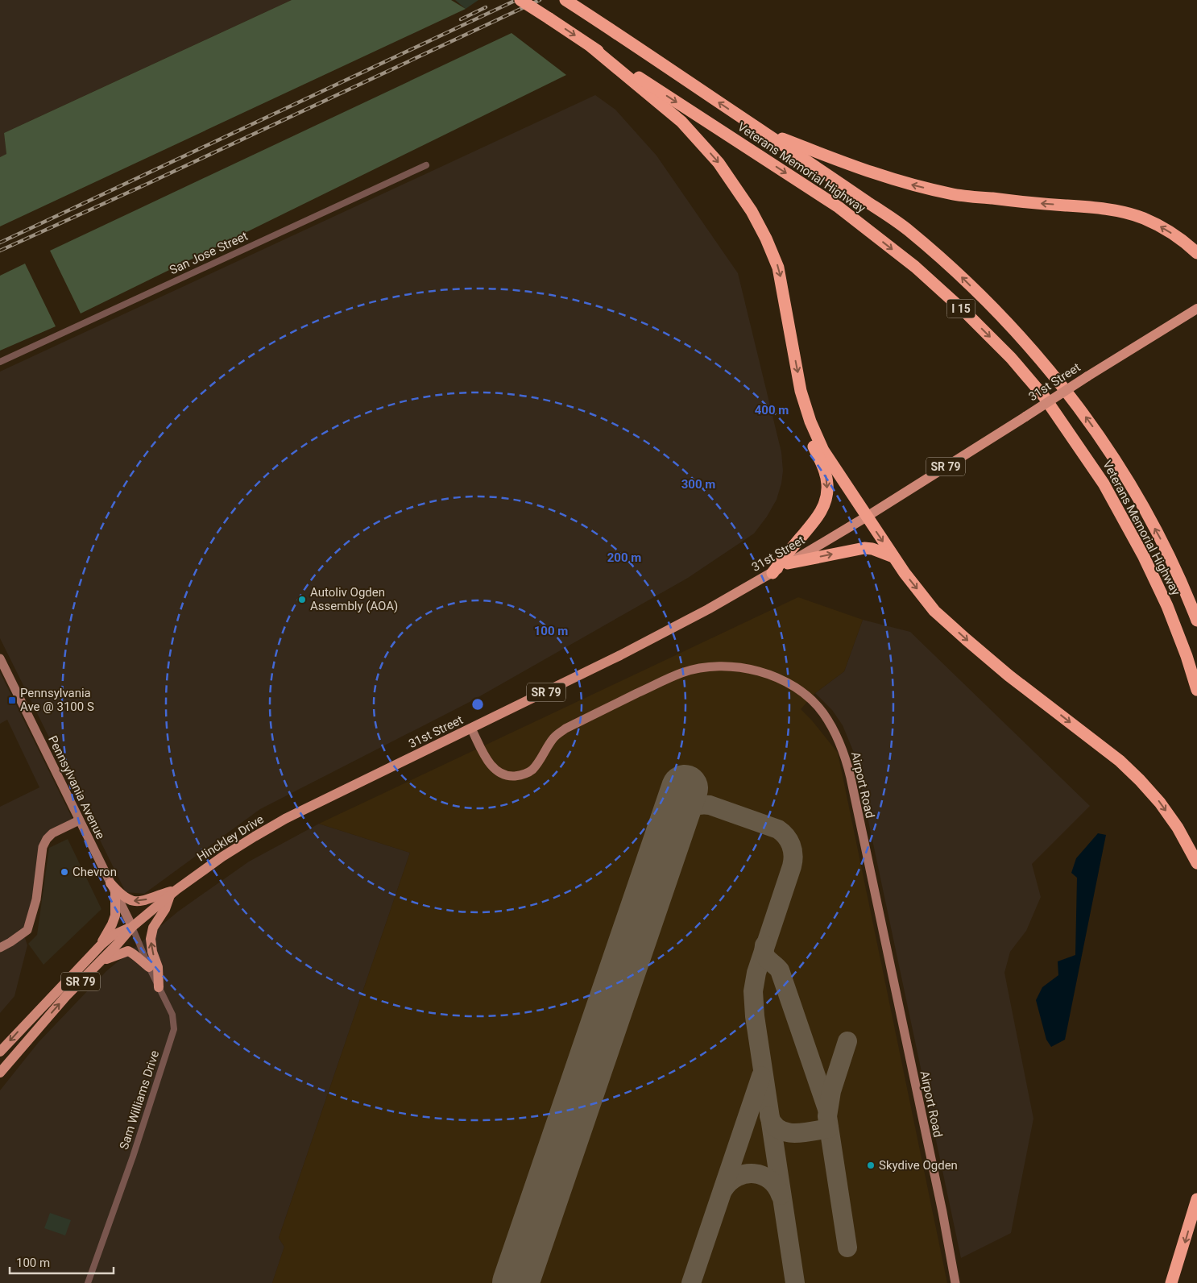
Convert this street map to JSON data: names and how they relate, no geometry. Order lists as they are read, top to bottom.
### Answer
{
  "streets": {
    "highway": ["Veterans Memorial Highway", "I 15"],
    "main road": ["31st Street", "SR 79", "Hinckley Drive"],
    "street": [
      "San Jose Street",
      "Airport Road",
      "Pennsylvania Avenue",
      "Sam Williams Drive"
    ]
  },
  "crossings": [
    ["31st Street", "Airport Road"],
    ["31st Street", "Hinckley Drive"],
    ["Pennsylvania Avenue", "Hinckley Drive"],
    ["Pennsylvania Avenue", "Sam Williams Drive"],
    ["Hinckley Drive", "Sam Williams Drive"]
  ],
  "places": {
    "other": ["Autoliv Ogden Assembly (AOA)", "Chevron", "Skydive Ogden"],
    "transit": ["Pennsylvania Ave @ 3100 S"]
  },
  "scale_bar": "100 m",
  "rings": [
    "400 m",
    "300 m",
    "200 m",
    "100 m"
  ]
}
